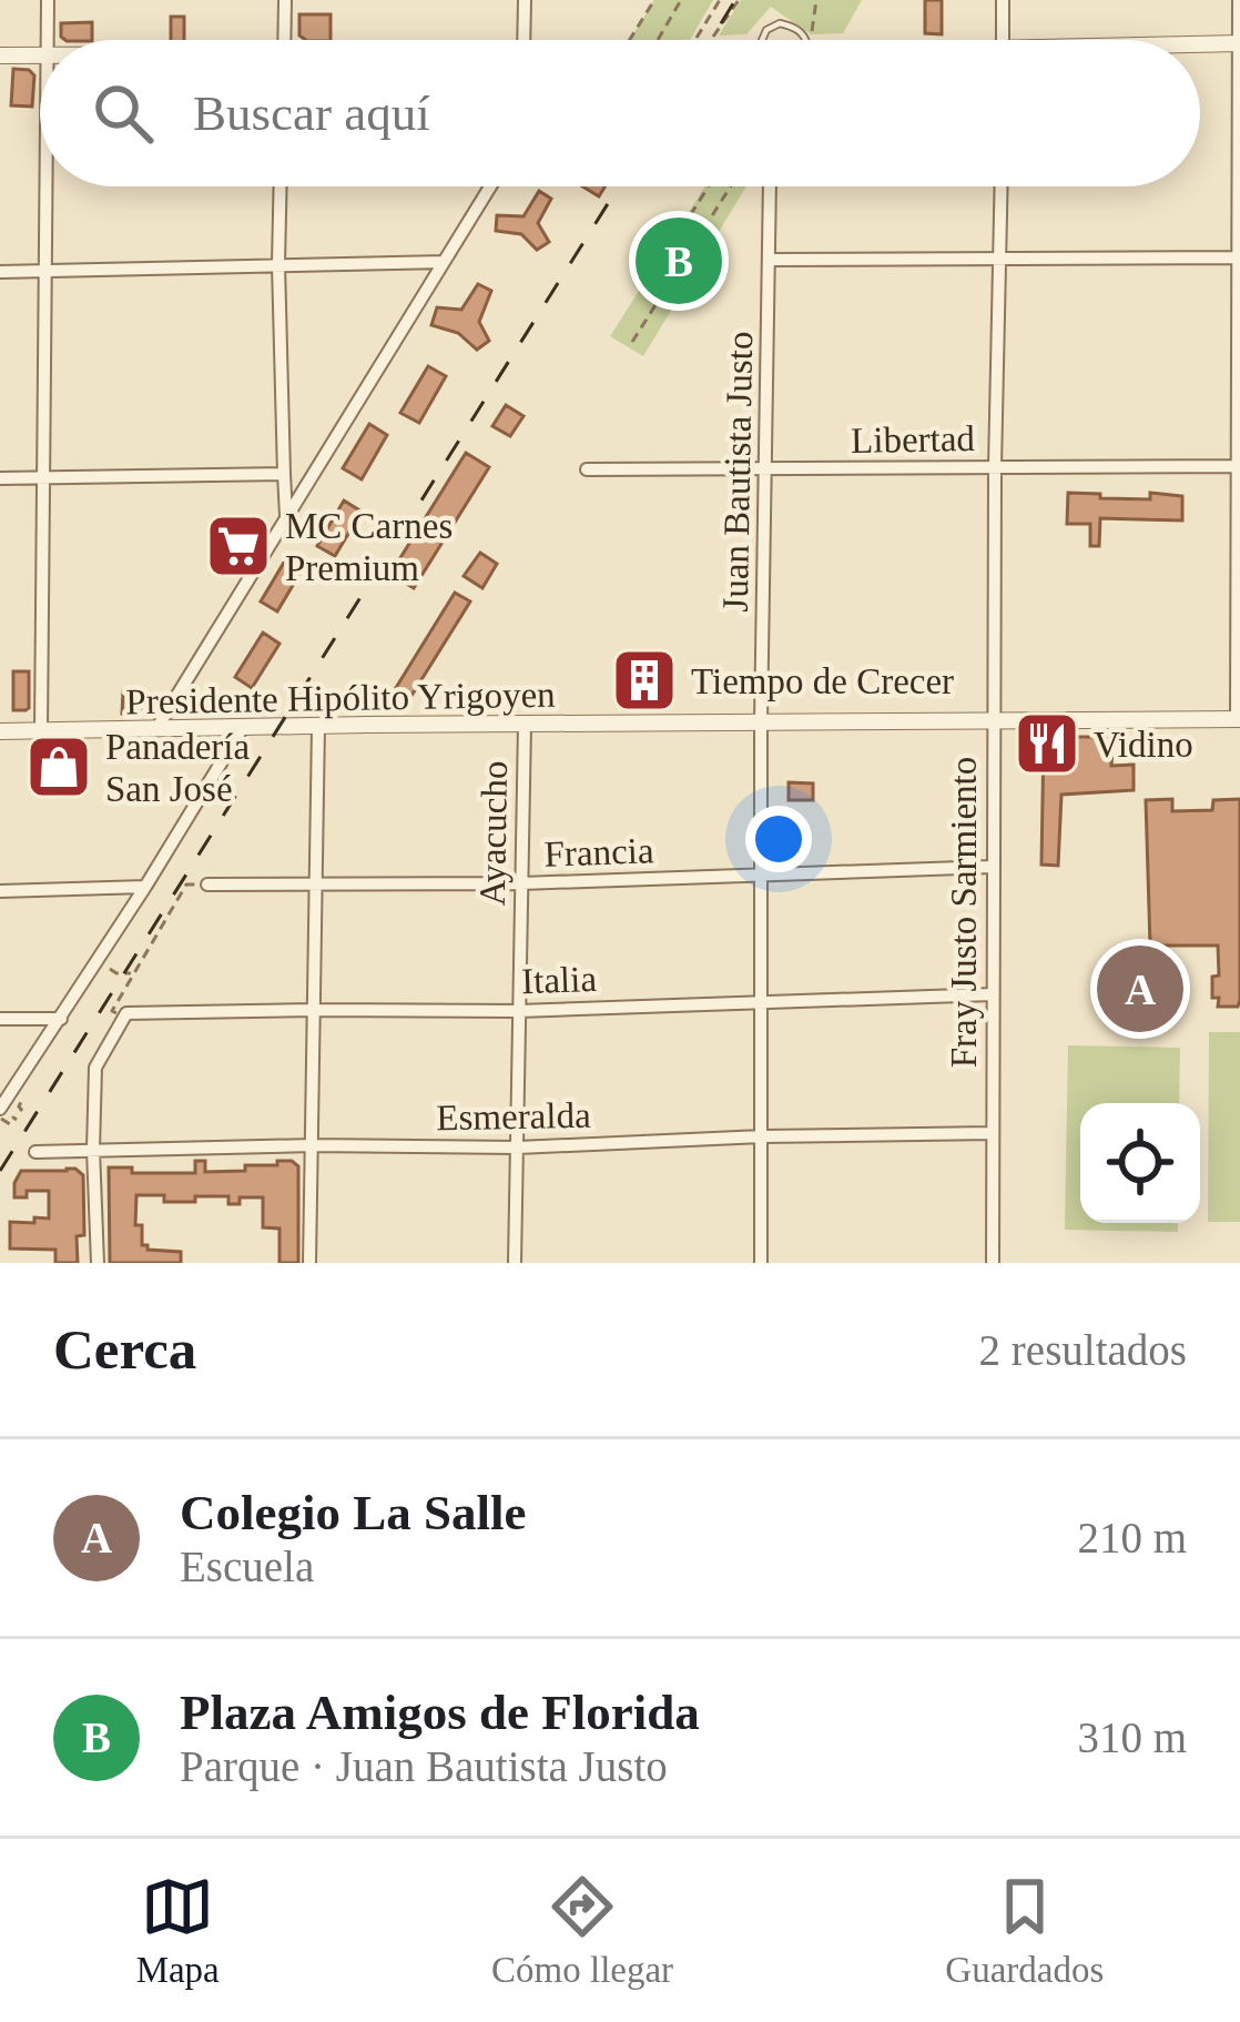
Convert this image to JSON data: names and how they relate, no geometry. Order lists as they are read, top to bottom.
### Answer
{
  "streets": {
    "street": [
      "Libertad",
      "Juan Bautista Justo",
      "Presidente Hipólito Yrigoyen",
      "Ayacucho",
      "Francia",
      "Fray Justo Sarmiento",
      "Italia",
      "Esmeralda"
    ]
  },
  "crossings": [
    ["Libertad", "Juan Bautista Justo"],
    ["Libertad", "Fray Justo Sarmiento"],
    ["Juan Bautista Justo", "Presidente Hipólito Yrigoyen"],
    ["Juan Bautista Justo", "Francia"],
    ["Juan Bautista Justo", "Italia"],
    ["Juan Bautista Justo", "Esmeralda"],
    ["Presidente Hipólito Yrigoyen", "Ayacucho"],
    ["Presidente Hipólito Yrigoyen", "Fray Justo Sarmiento"],
    ["Ayacucho", "Francia"],
    ["Ayacucho", "Italia"],
    ["Ayacucho", "Esmeralda"],
    ["Francia", "Fray Justo Sarmiento"],
    ["Fray Justo Sarmiento", "Italia"],
    ["Fray Justo Sarmiento", "Esmeralda"]
  ],
  "places": {
    "supermarket": ["MC Carnes Premium"],
    "building": ["Tiempo de Crecer"],
    "restaurant": ["Vidino"],
    "shop": ["Panadería San José"]
  },
  "page": {
    "search": "Buscar aquí",
    "pins": ["B", "A"],
    "heading": ["Cerca", "2 resultados"],
    "list": [
      {
        "mark": "A",
        "name": "Colegio La Salle",
        "note": "Escuela",
        "value": "210 m"
      },
      {
        "mark": "B",
        "name": "Plaza Amigos de Florida",
        "note": "Parque · Juan Bautista Justo",
        "value": "310 m"
      }
    ],
    "nav": ["Mapa", "Cómo llegar", "Guardados"]
  }
}
